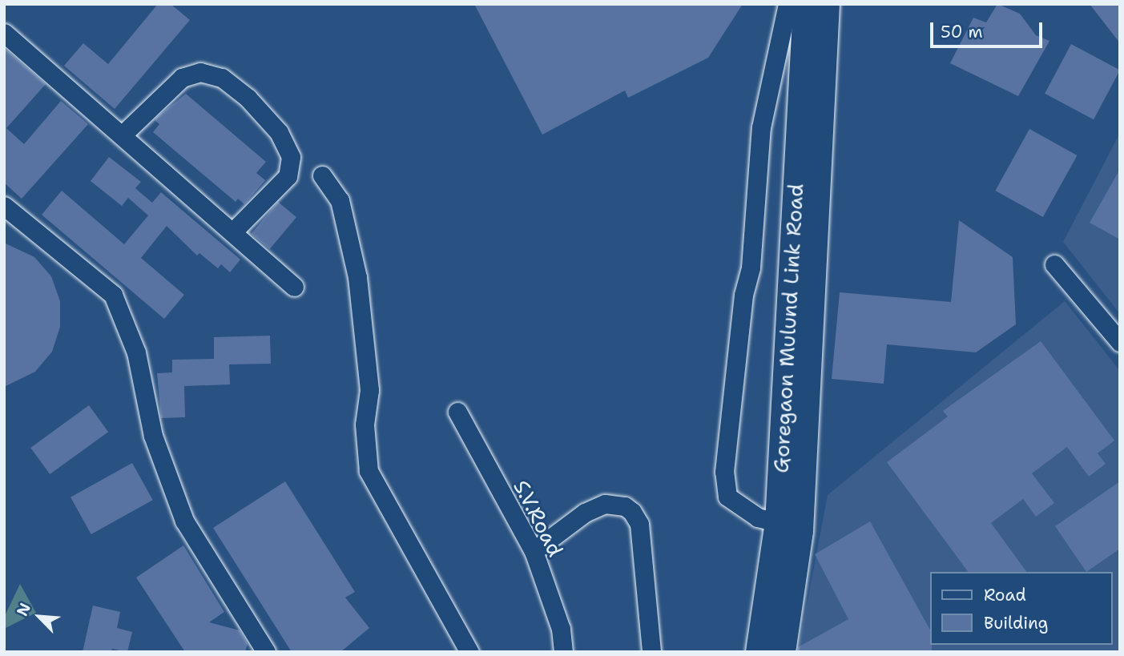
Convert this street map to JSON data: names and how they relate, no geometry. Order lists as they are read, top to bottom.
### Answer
{
  "streets": {
    "main road": ["Goregaon Mulund Link Road"],
    "street": ["S.V.Road"]
  },
  "legend": ["Road", "Building"],
  "scale_bar": "50 m",
  "north": "top left"
}
